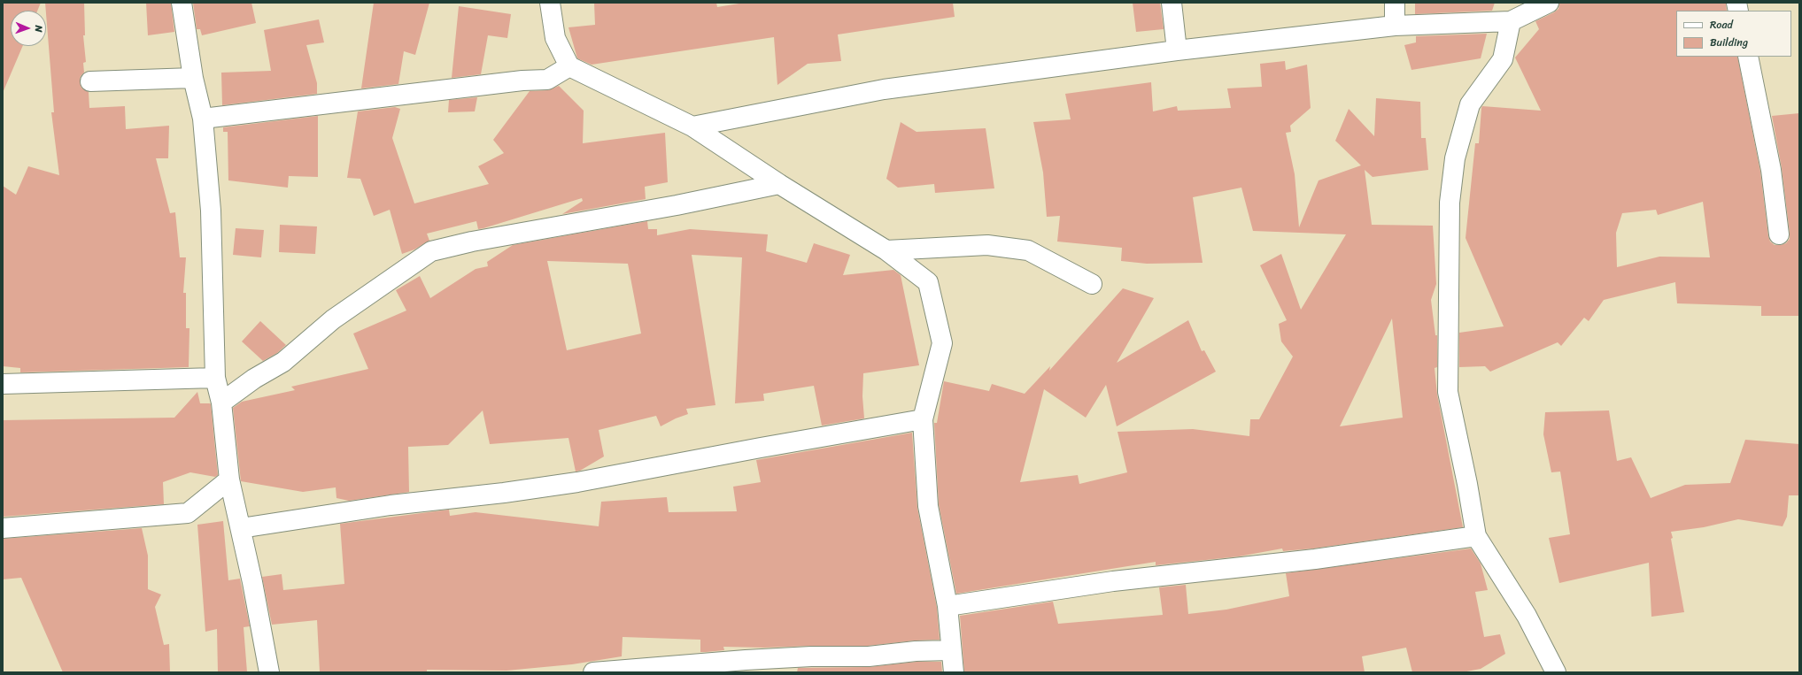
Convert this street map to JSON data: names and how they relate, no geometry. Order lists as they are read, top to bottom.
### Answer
{
  "legend": ["Road", "Building"],
  "north": "right"
}
